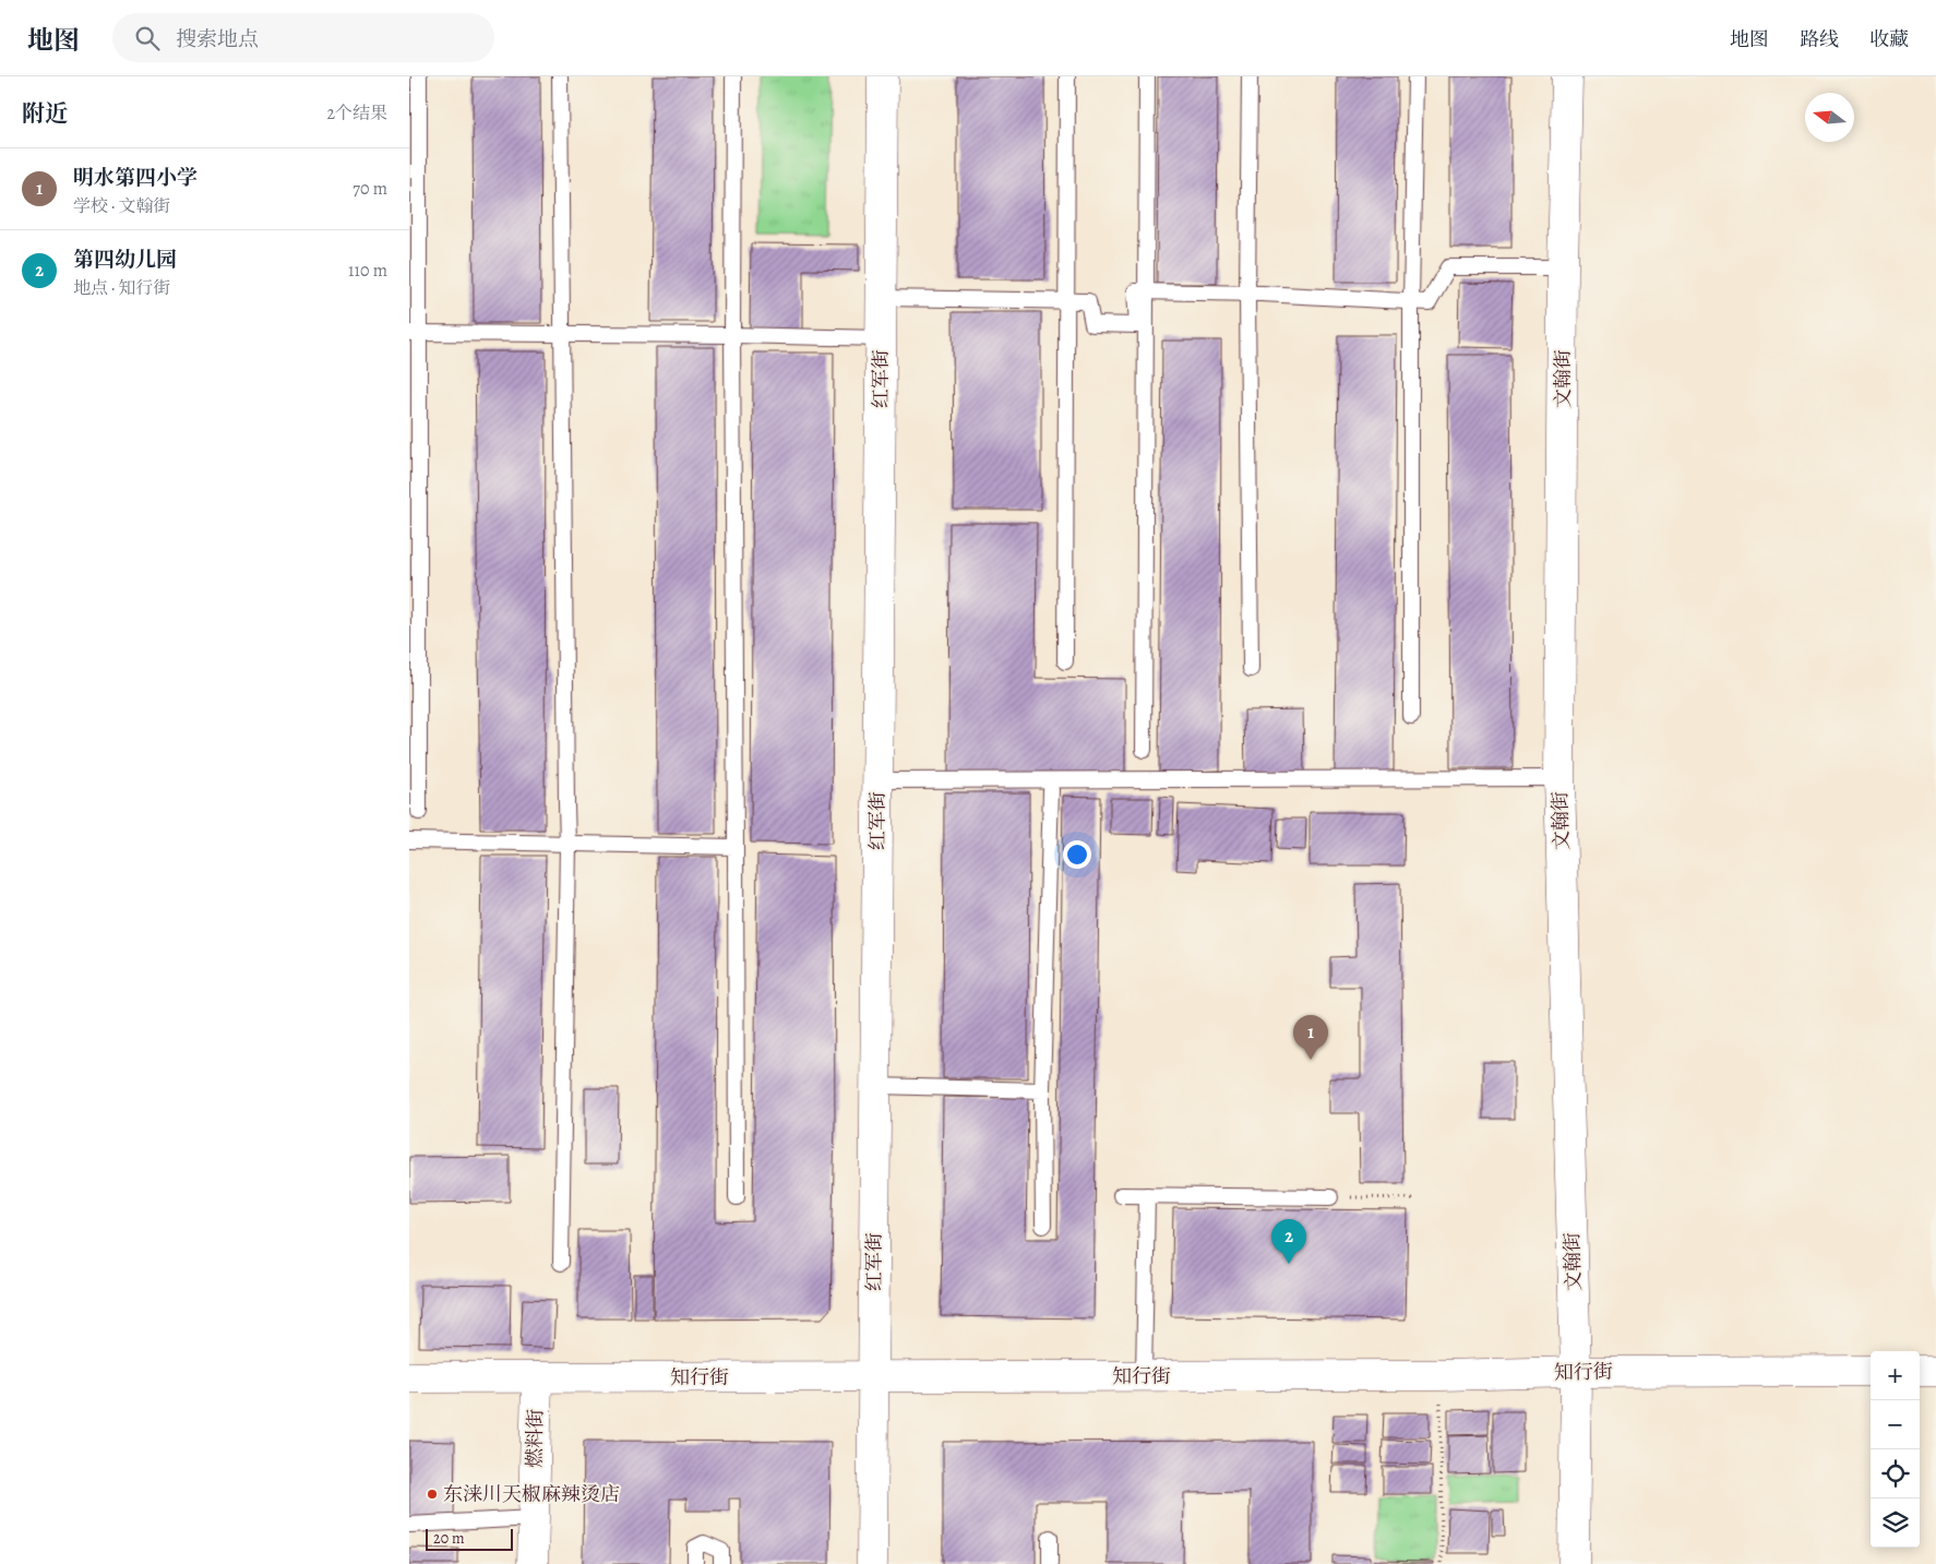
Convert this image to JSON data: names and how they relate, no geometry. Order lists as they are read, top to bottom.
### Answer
{
  "streets": {
    "street": [
      "红军街",
      "文翰街",
      "知行街",
      "燃料街"
    ]
  },
  "crossings": [
    ["红军街", "知行街"],
    ["文翰街", "知行街"],
    ["知行街", "燃料街"]
  ],
  "places": ["东涞川天椒麻辣烫店"],
  "scale_bar": "20 m",
  "north": "left",
  "page": {
    "header": "地图",
    "search": "搜索地点",
    "nav": ["地图", "路线", "收藏"],
    "heading": ["附近", "2个结果"],
    "list": [
      {
        "mark": "1",
        "name": "明水第四小学",
        "note": "学校 · 文翰街",
        "value": "70 m"
      },
      {
        "mark": "2",
        "name": "第四幼儿园",
        "note": "地点 · 知行街",
        "value": "110 m"
      }
    ],
    "pins": ["1", "2"],
    "map_buttons": ["+", "−"],
    "scale": "20 m"
  }
}
